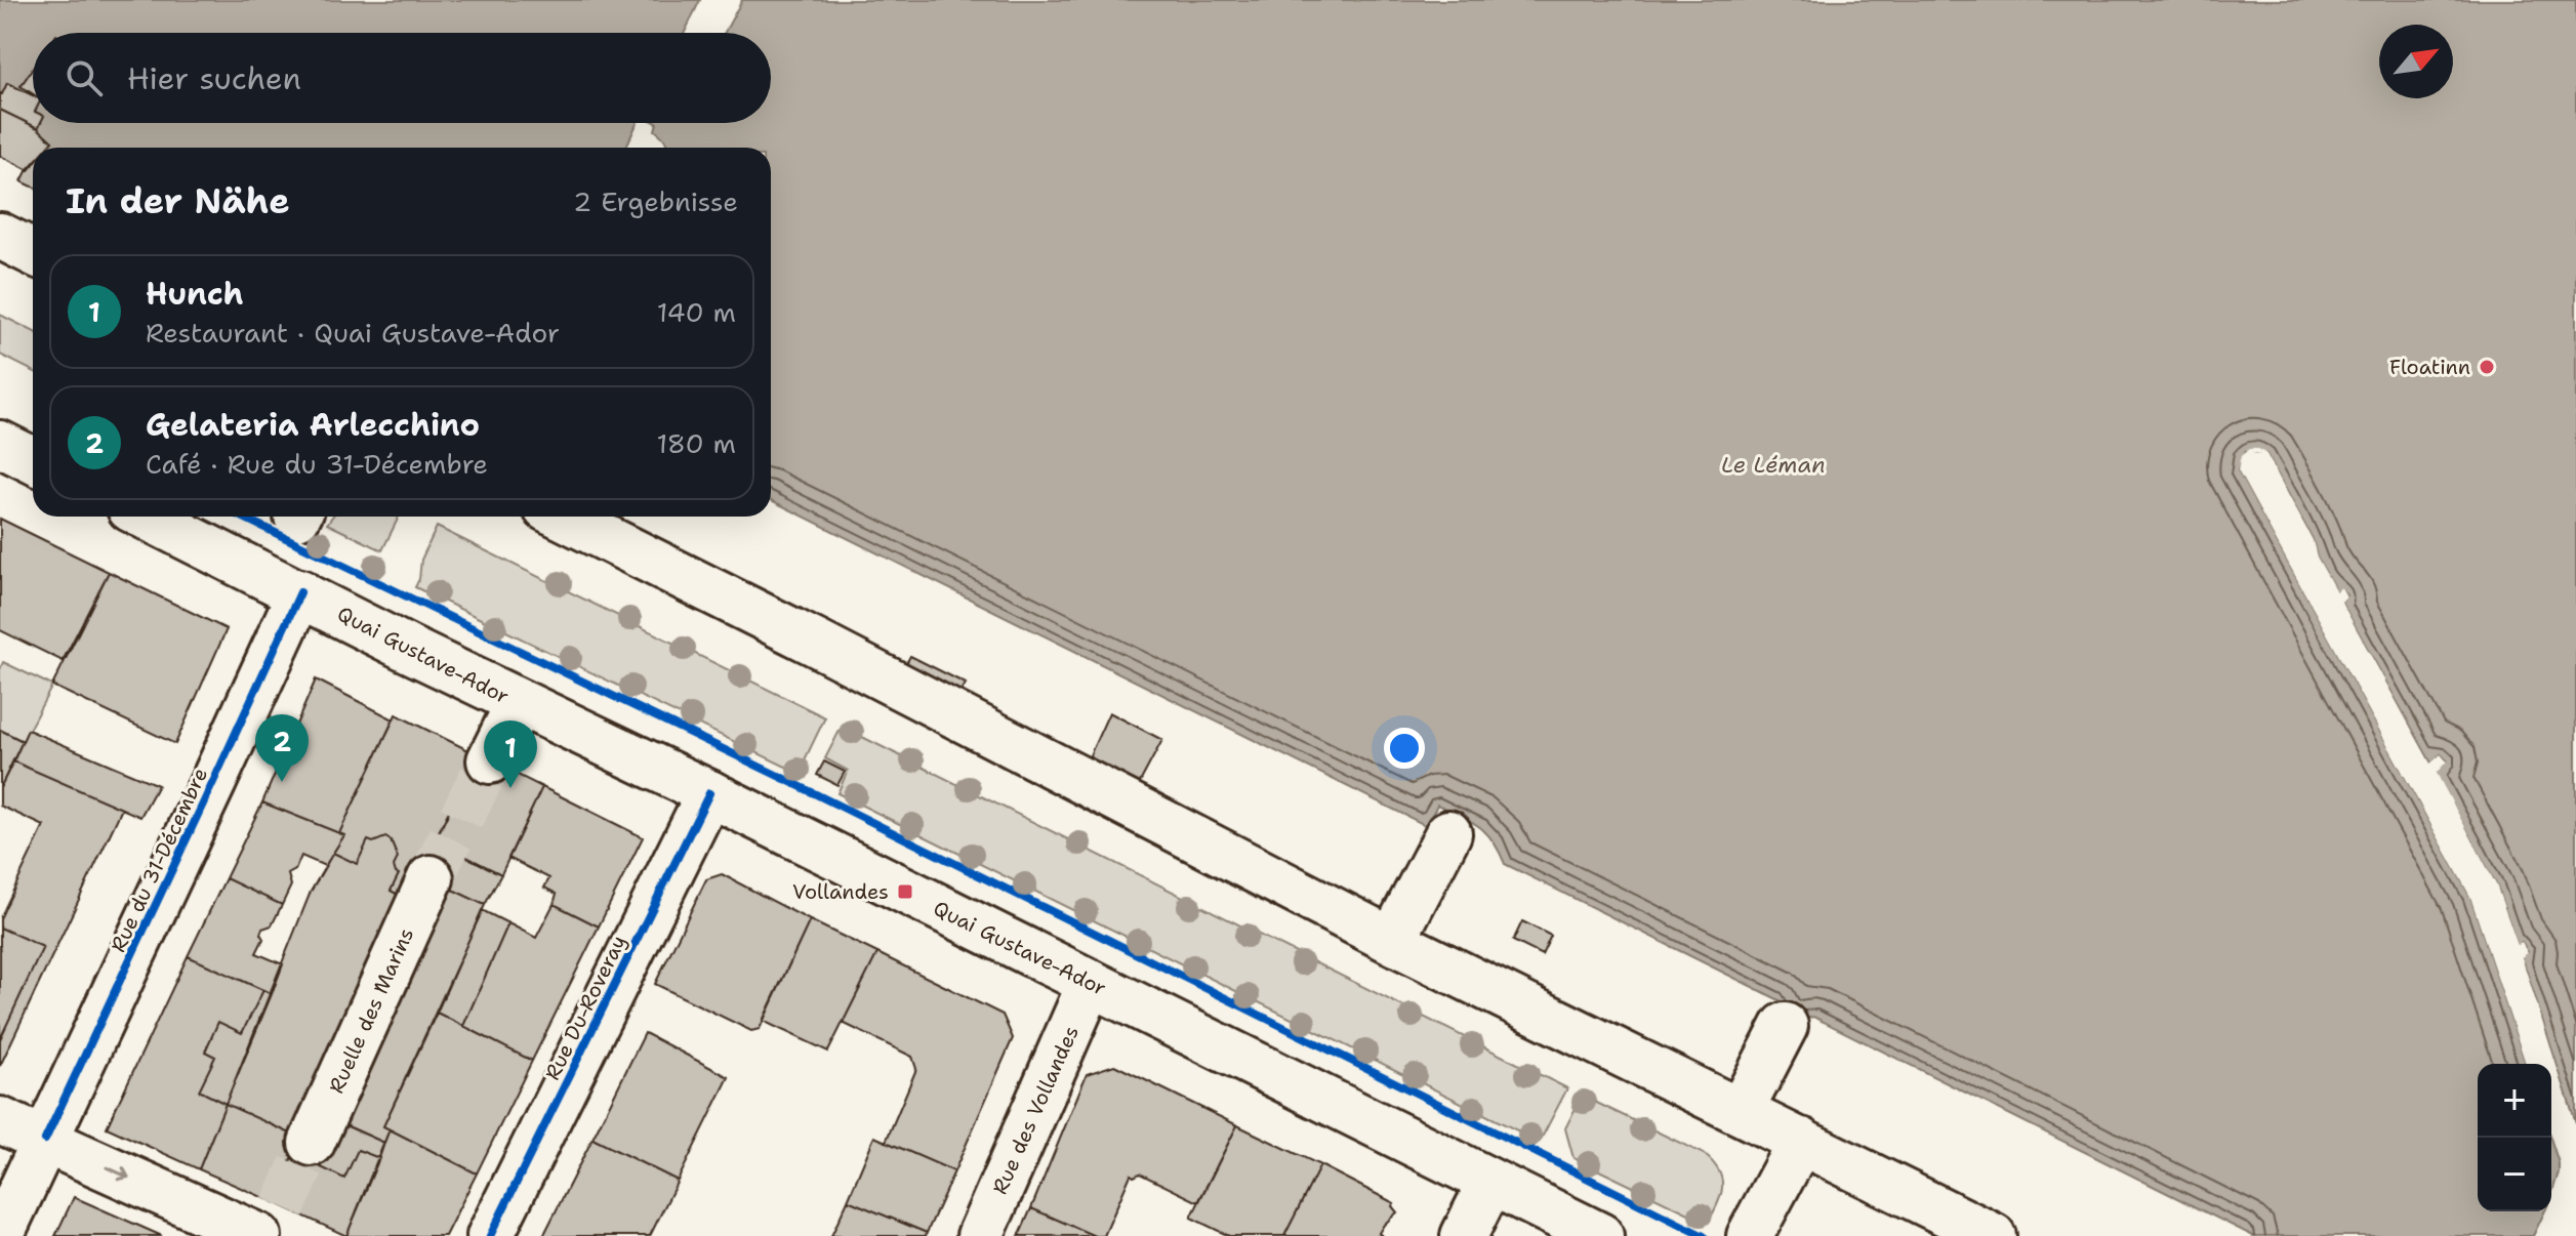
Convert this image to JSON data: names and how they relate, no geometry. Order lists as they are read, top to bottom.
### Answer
{
  "streets": {
    "street": [
      "Quai Gustave-Ador",
      "Rue du 31-Décembre",
      "Rue Du-Roveray",
      "Ruelle des Marins",
      "Rue des Vollandes"
    ]
  },
  "crossings": [
    ["Quai Gustave-Ador", "Rue du 31-Décembre"],
    ["Quai Gustave-Ador", "Rue Du-Roveray"],
    ["Quai Gustave-Ador", "Rue des Vollandes"]
  ],
  "water": ["Le Léman"],
  "places": {
    "other": ["Floatinn"],
    "transit": ["Vollandes"]
  },
  "north": "top right",
  "page": {
    "search": "Hier suchen",
    "heading": ["In der Nähe", "2 Ergebnisse"],
    "list": [
      {
        "mark": "1",
        "name": "Hunch",
        "note": "Restaurant · Quai Gustave-Ador",
        "value": "140 m"
      },
      {
        "mark": "2",
        "name": "Gelateria Arlecchino",
        "note": "Café · Rue du 31-Décembre",
        "value": "180 m"
      }
    ],
    "pins": ["2", "1"],
    "map_buttons": ["+", "−"]
  }
}
